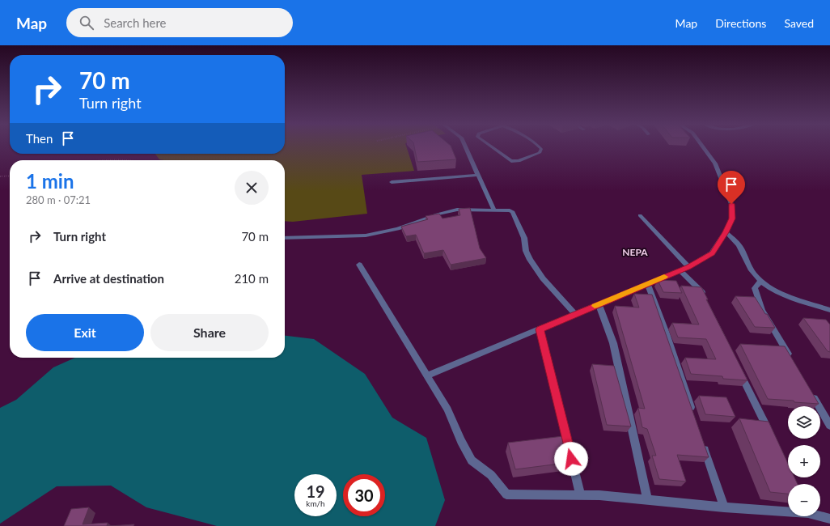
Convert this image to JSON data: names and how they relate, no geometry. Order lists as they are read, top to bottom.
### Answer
{
  "districts": ["NEPA"],
  "page": {
    "header": "Map",
    "search": "Search here",
    "nav": ["Map", "Directions", "Saved"],
    "turn": ["70 m", "Turn right"],
    "then": "Then",
    "heading": ["1 min", "280 m · 07:21"],
    "list": [
      {
        "name": "Turn right",
        "value": "70 m"
      },
      {
        "name": "Arrive at destination",
        "value": "210 m"
      }
    ],
    "buttons": ["Exit", "Share"],
    "map_buttons": ["+", "−"],
    "speed": "19 km/h",
    "limit": "30"
  }
}
